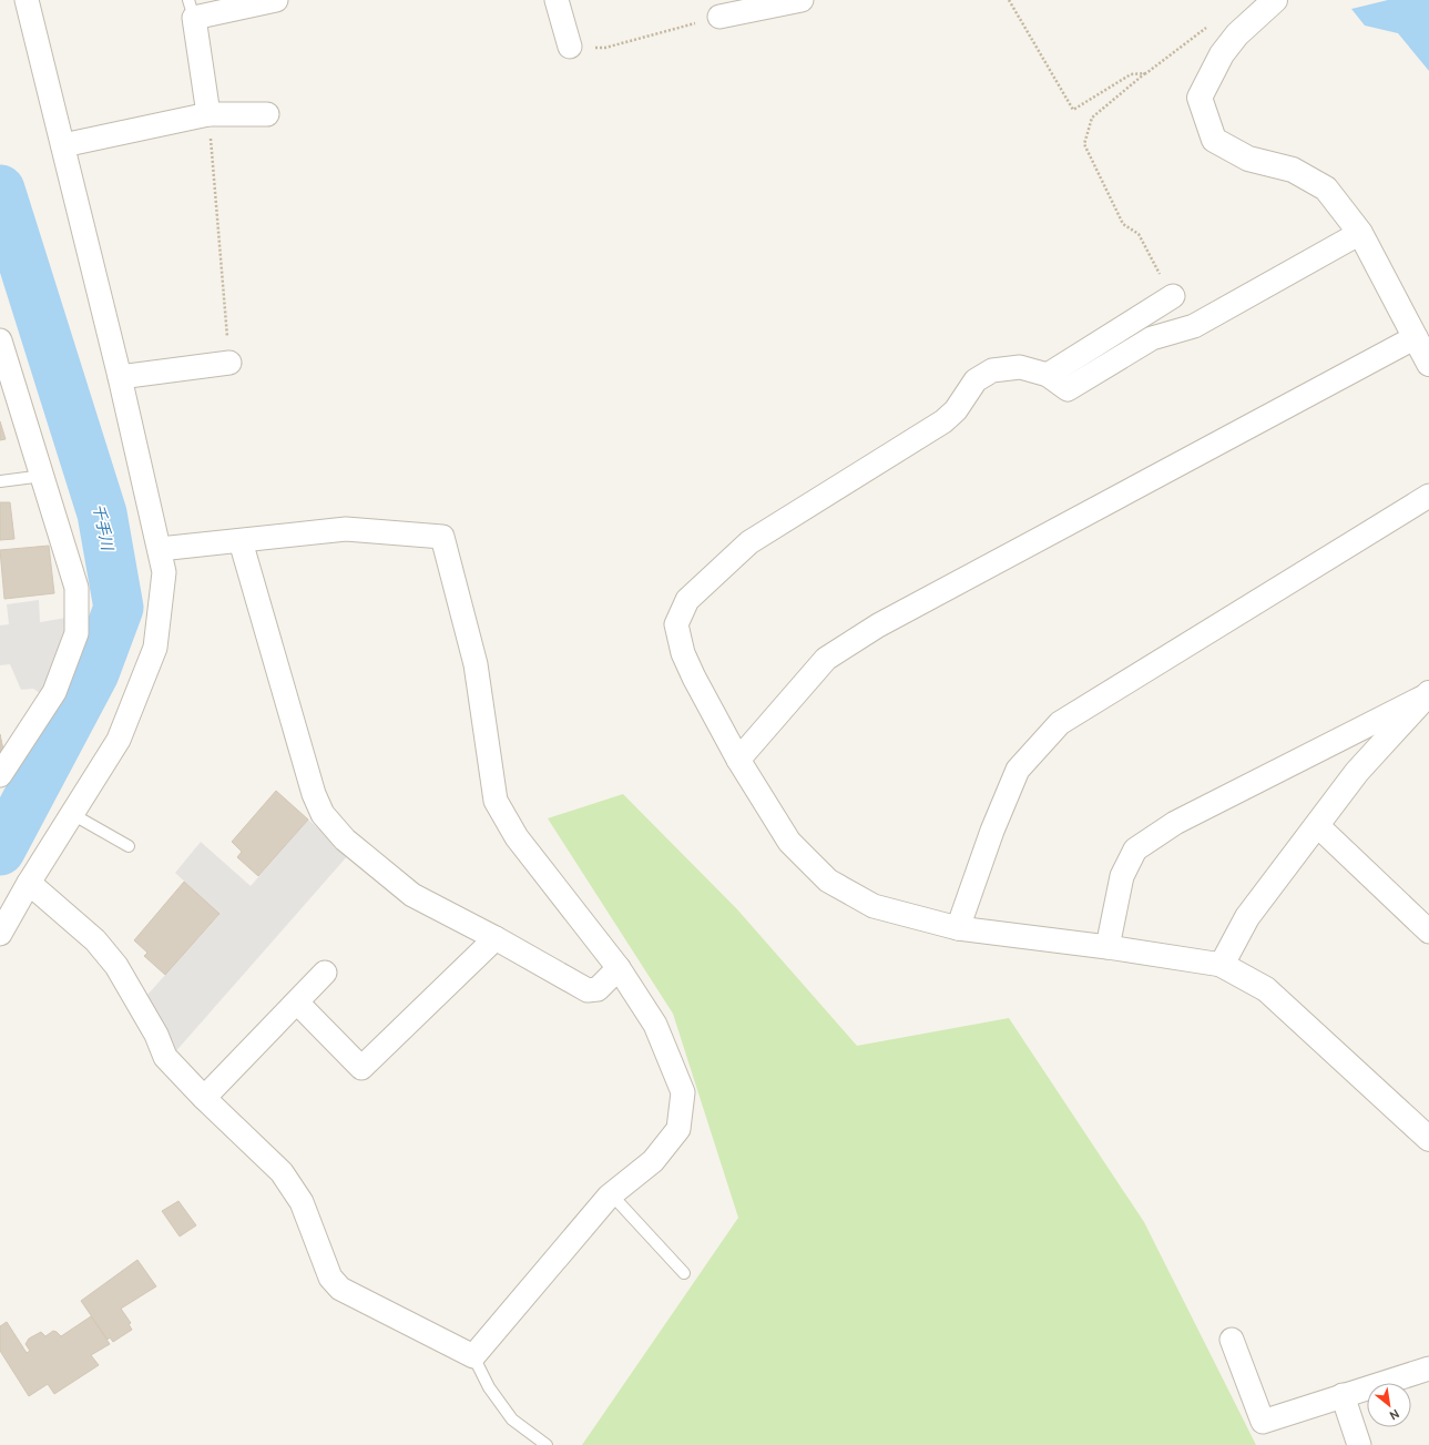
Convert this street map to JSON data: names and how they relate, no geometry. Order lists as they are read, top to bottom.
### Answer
{
  "water": ["千手川"],
  "north": "bottom right"
}
